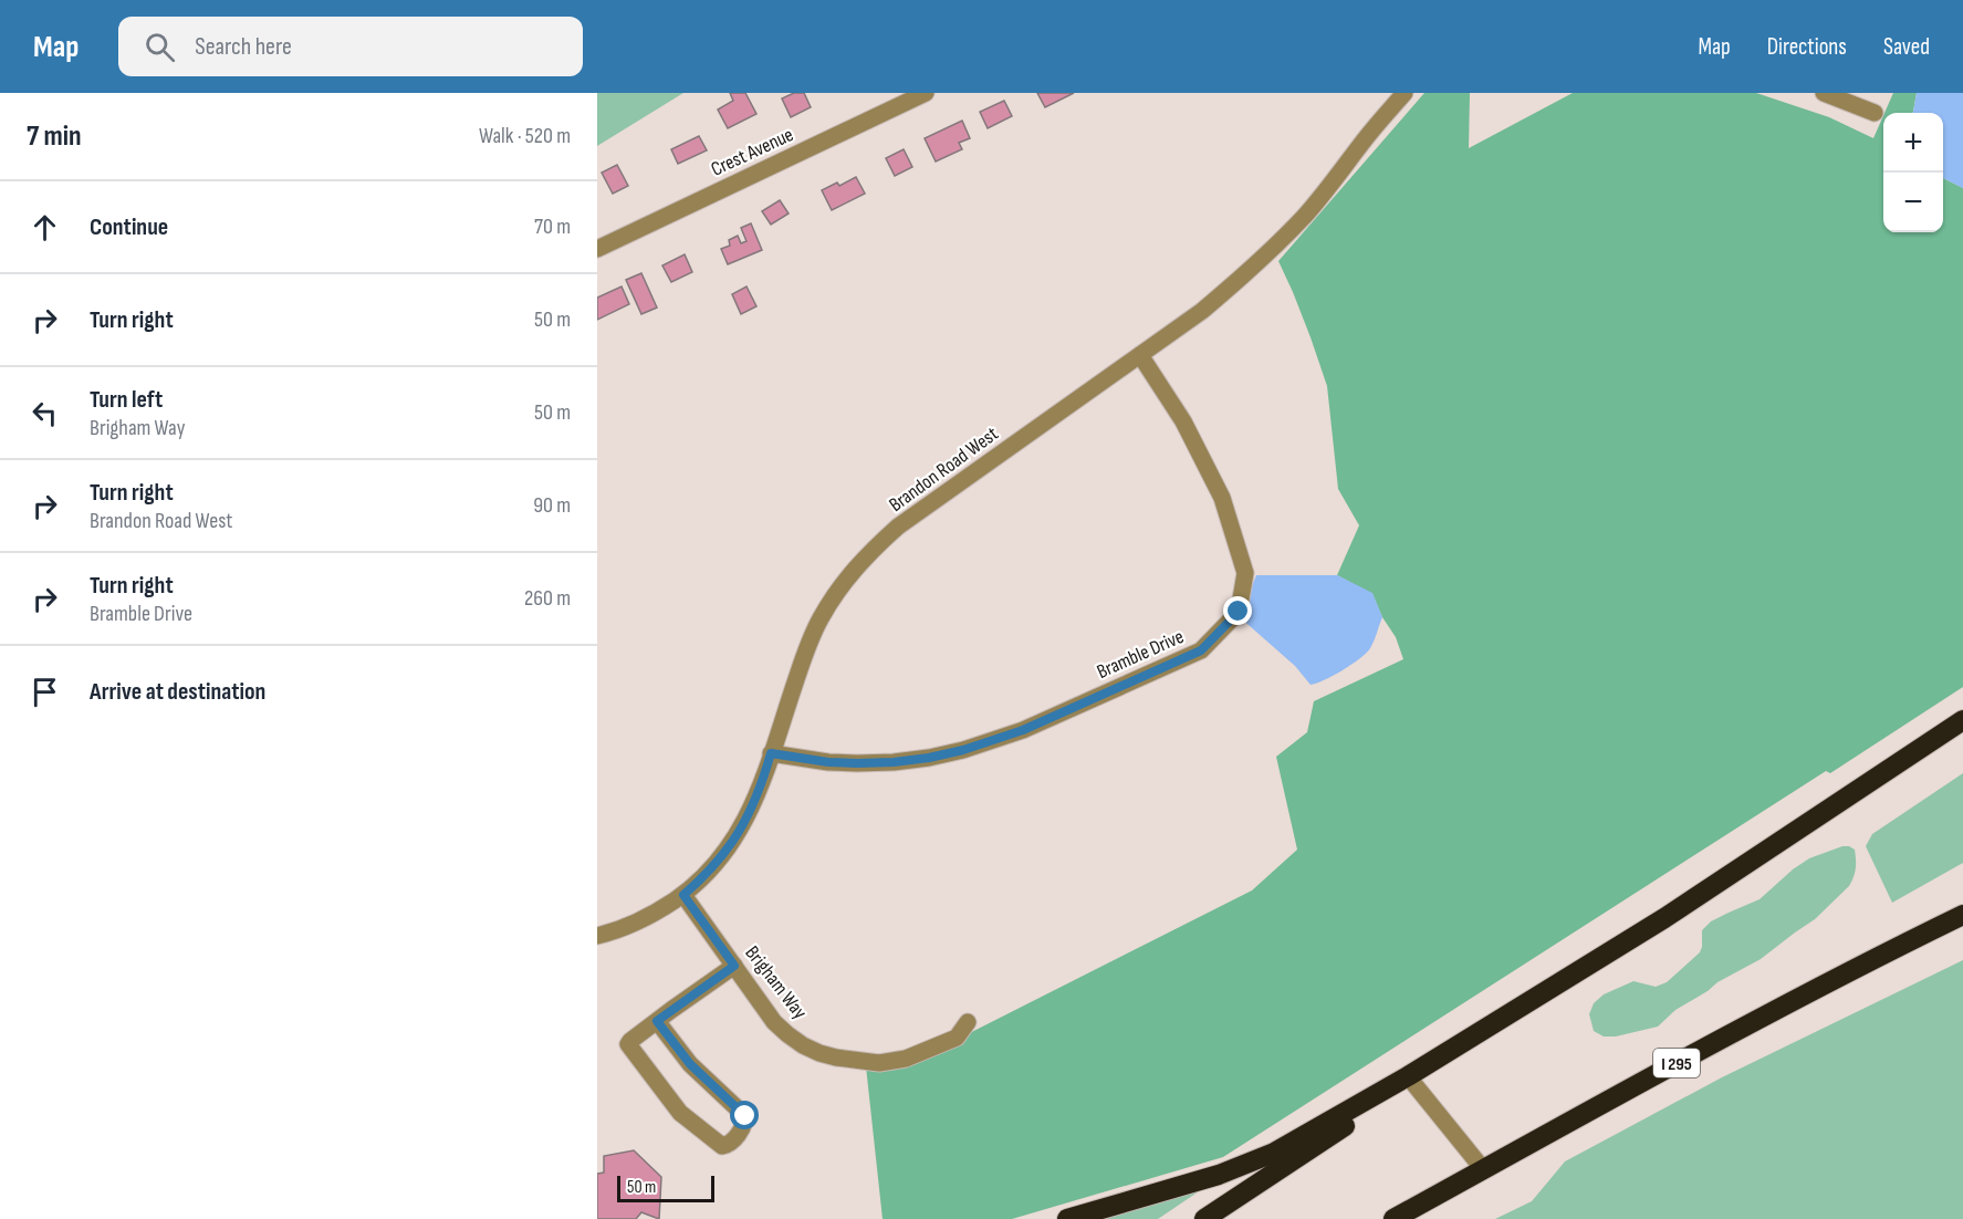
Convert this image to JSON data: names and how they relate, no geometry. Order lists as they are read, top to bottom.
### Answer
{
  "streets": {
    "highway": ["I 295"],
    "street": [
      "Crest Avenue",
      "Brandon Road West",
      "Bramble Drive",
      "Brigham Way"
    ]
  },
  "crossings": [
    ["Brandon Road West", "Bramble Drive"],
    ["Brandon Road West", "Brigham Way"]
  ],
  "scale_bar": "50 m",
  "page": {
    "header": "Map",
    "search": "Search here",
    "nav": ["Map", "Directions", "Saved"],
    "heading": ["7 min", "Walk · 520 m"],
    "map_buttons": ["+", "−"],
    "list": [
      ["Continue", "70 m"],
      ["Turn right", "50 m"],
      ["Turn left", "Brigham Way", "50 m"],
      ["Turn right", "Brandon Road West", "90 m"],
      ["Turn right", "Bramble Drive", "260 m"],
      "Arrive at destination"
    ],
    "scale": "50 m"
  }
}
